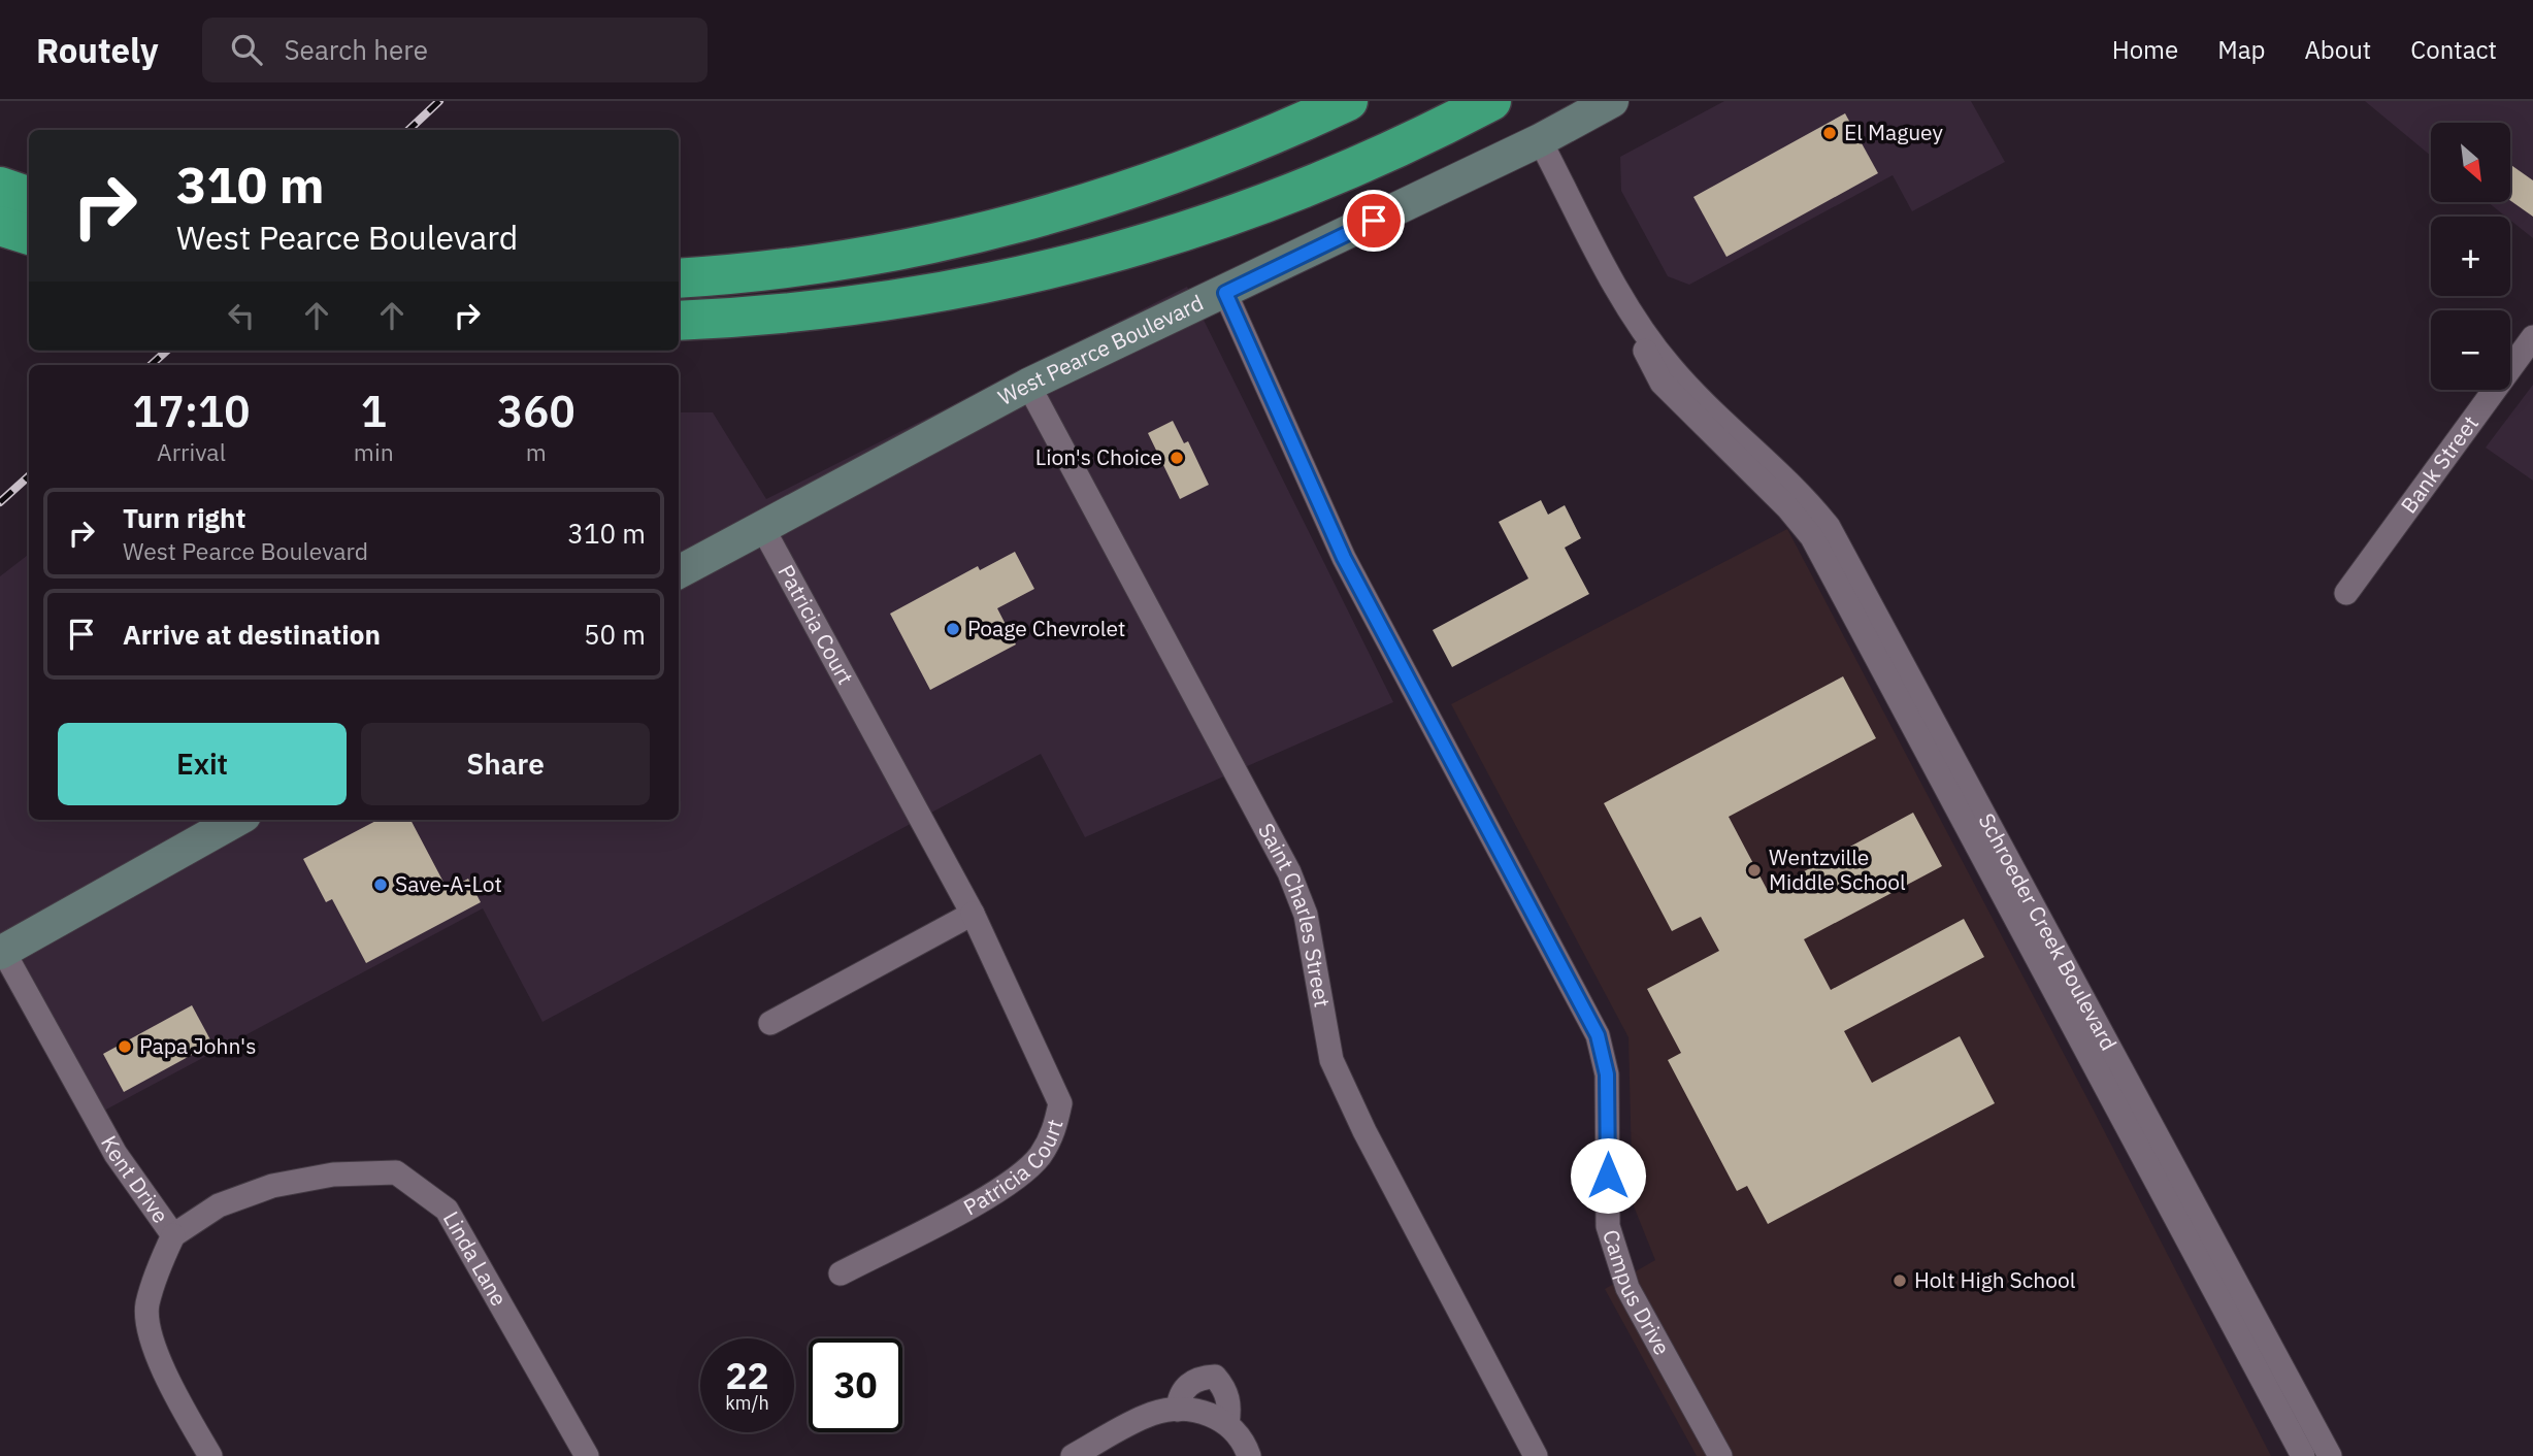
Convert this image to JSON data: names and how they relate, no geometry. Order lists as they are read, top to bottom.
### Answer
{
  "streets": {
    "main road": ["West Pearce Boulevard"],
    "street": [
      "Bank Street",
      "Patricia Court",
      "Saint Charles Street",
      "Schroeder Creek Boulevard",
      "Kent Drive",
      "Linda Lane",
      "Campus Drive"
    ]
  },
  "crossings": [
    ["West Pearce Boulevard", "Patricia Court"],
    ["West Pearce Boulevard", "Saint Charles Street"],
    ["West Pearce Boulevard", "Schroeder Creek Boulevard"],
    ["West Pearce Boulevard", "Campus Drive"],
    ["Kent Drive", "Linda Lane"]
  ],
  "places": [
    "El Maguey",
    "Lion's Choice",
    "Poage Chevrolet",
    "Wentzville Middle School",
    "Save-A-Lot",
    "Papa John's",
    "Holt High School"
  ],
  "north": "bottom right",
  "page": {
    "header": "Routely",
    "search": "Search here",
    "nav": [
      "Home",
      "Map",
      "About",
      "Contact"
    ],
    "map_buttons": ["+", "−"],
    "turn": ["310 m", "West Pearce Boulevard"],
    "eta": [
      "17:10",
      "Arrival",
      "1",
      "min",
      "360",
      "m"
    ],
    "list": [
      {
        "name": "Turn right",
        "note": "West Pearce Boulevard",
        "value": "310 m"
      },
      {
        "name": "Arrive at destination",
        "value": "50 m"
      }
    ],
    "buttons": ["Exit", "Share"],
    "speed": "22 km/h",
    "limit": "30"
  }
}
